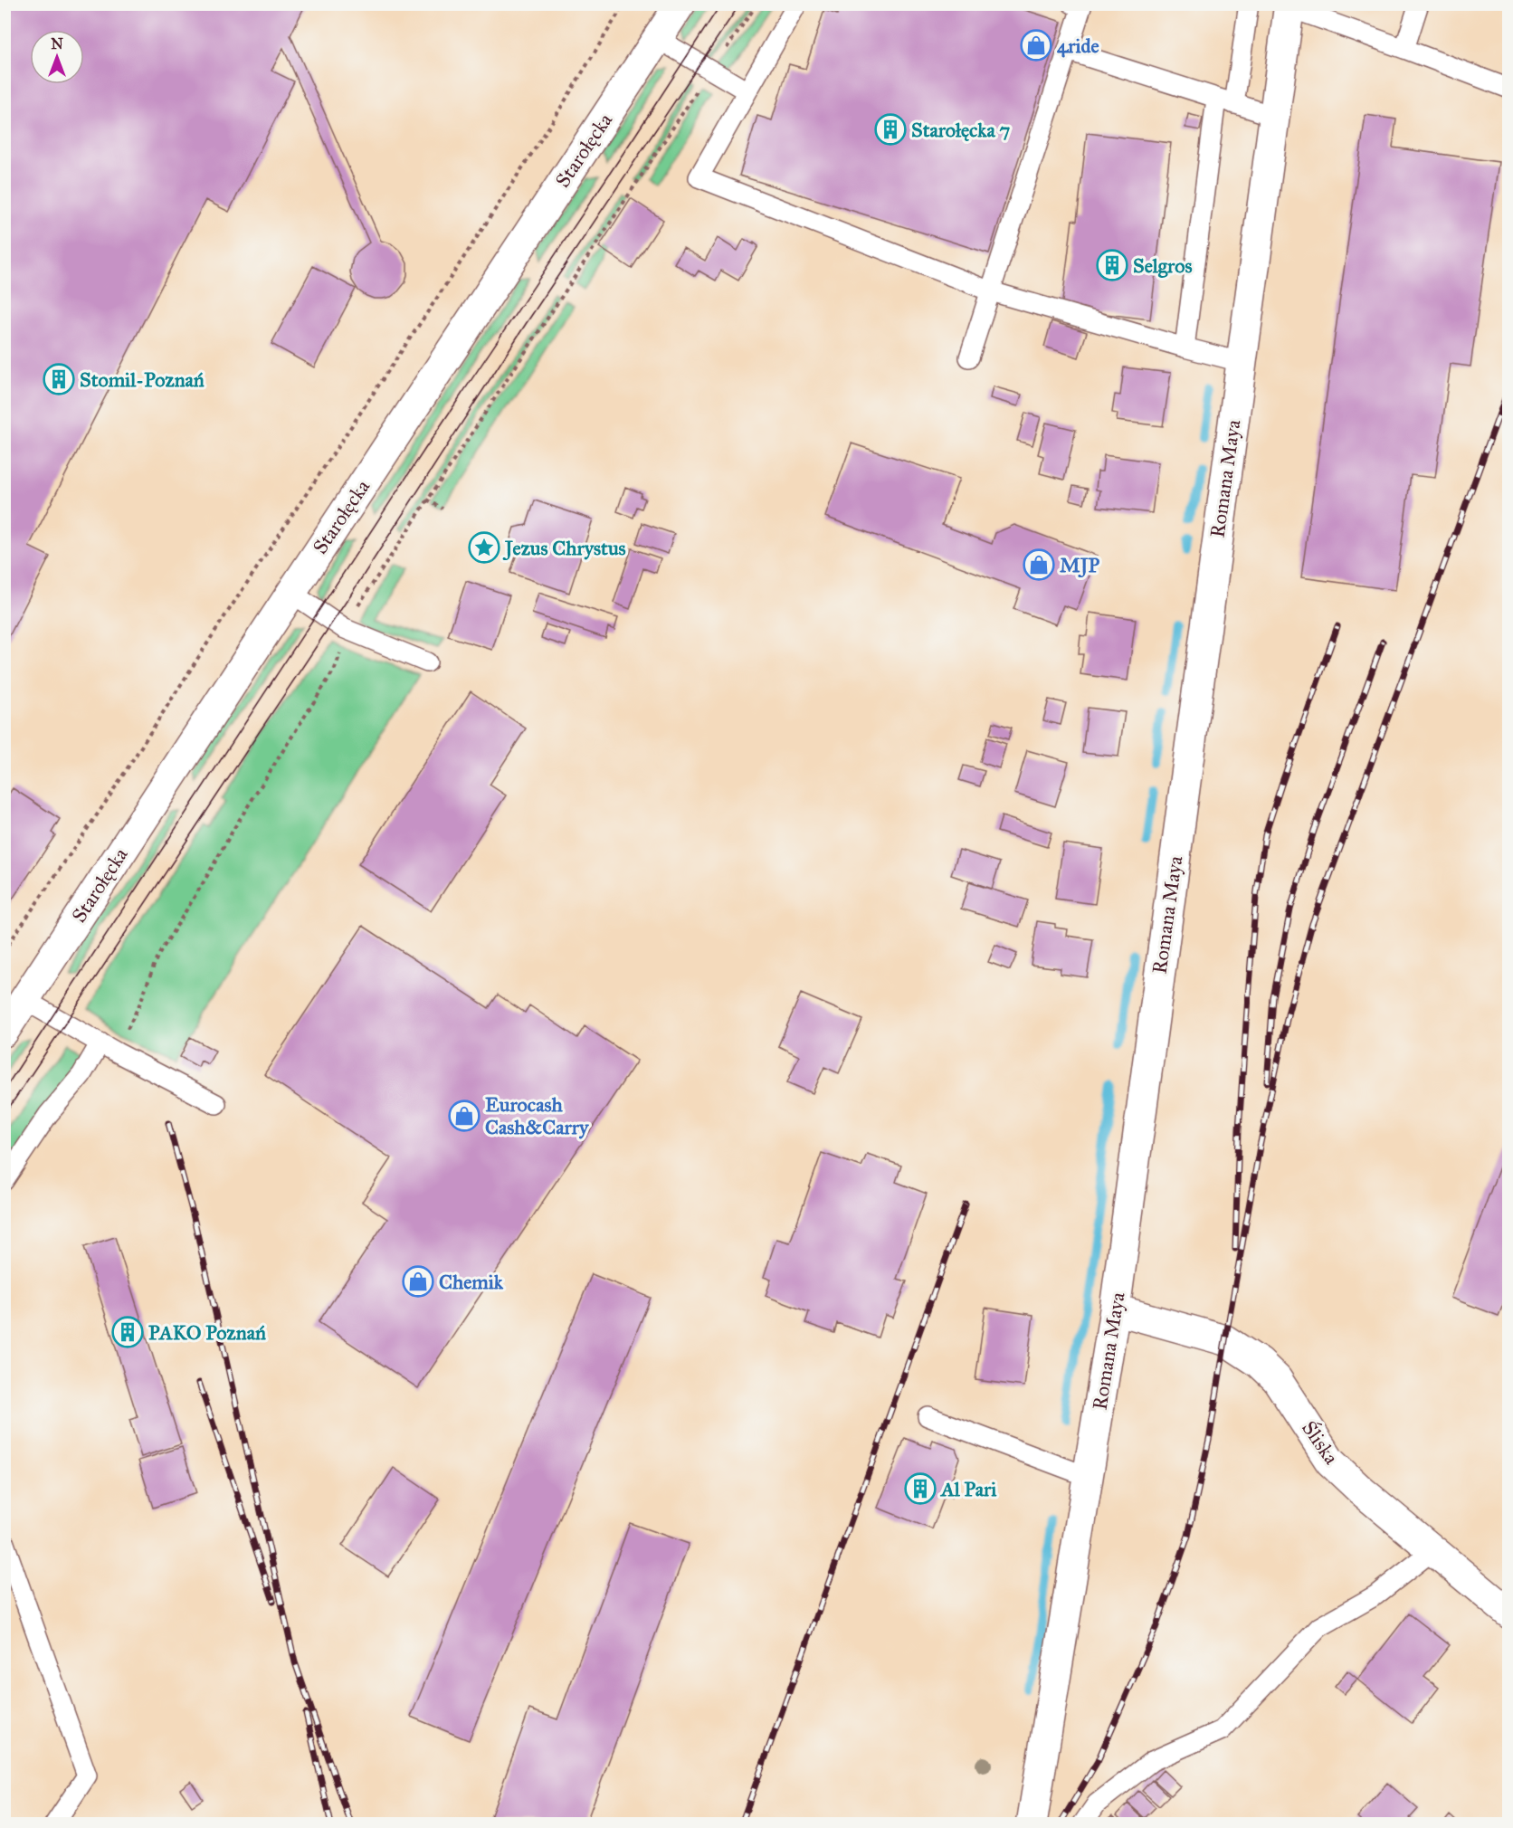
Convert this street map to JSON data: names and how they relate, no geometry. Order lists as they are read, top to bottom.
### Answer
{
  "streets": {
    "street": ["Starołęcka", "Romana Maya", "Śliska"]
  },
  "crossings": [
    ["Romana Maya", "Śliska"]
  ],
  "places": {
    "shop": [
      "4ride",
      "MJP",
      "Eurocash Cash&Carry",
      "Chemik"
    ],
    "building": [
      "Starołęcka 7",
      "Selgros",
      "Stomil-Poznań",
      "PAKO Poznań",
      "Al Pari"
    ],
    "place": ["Jezus Chrystus"]
  },
  "north": "top"
}
